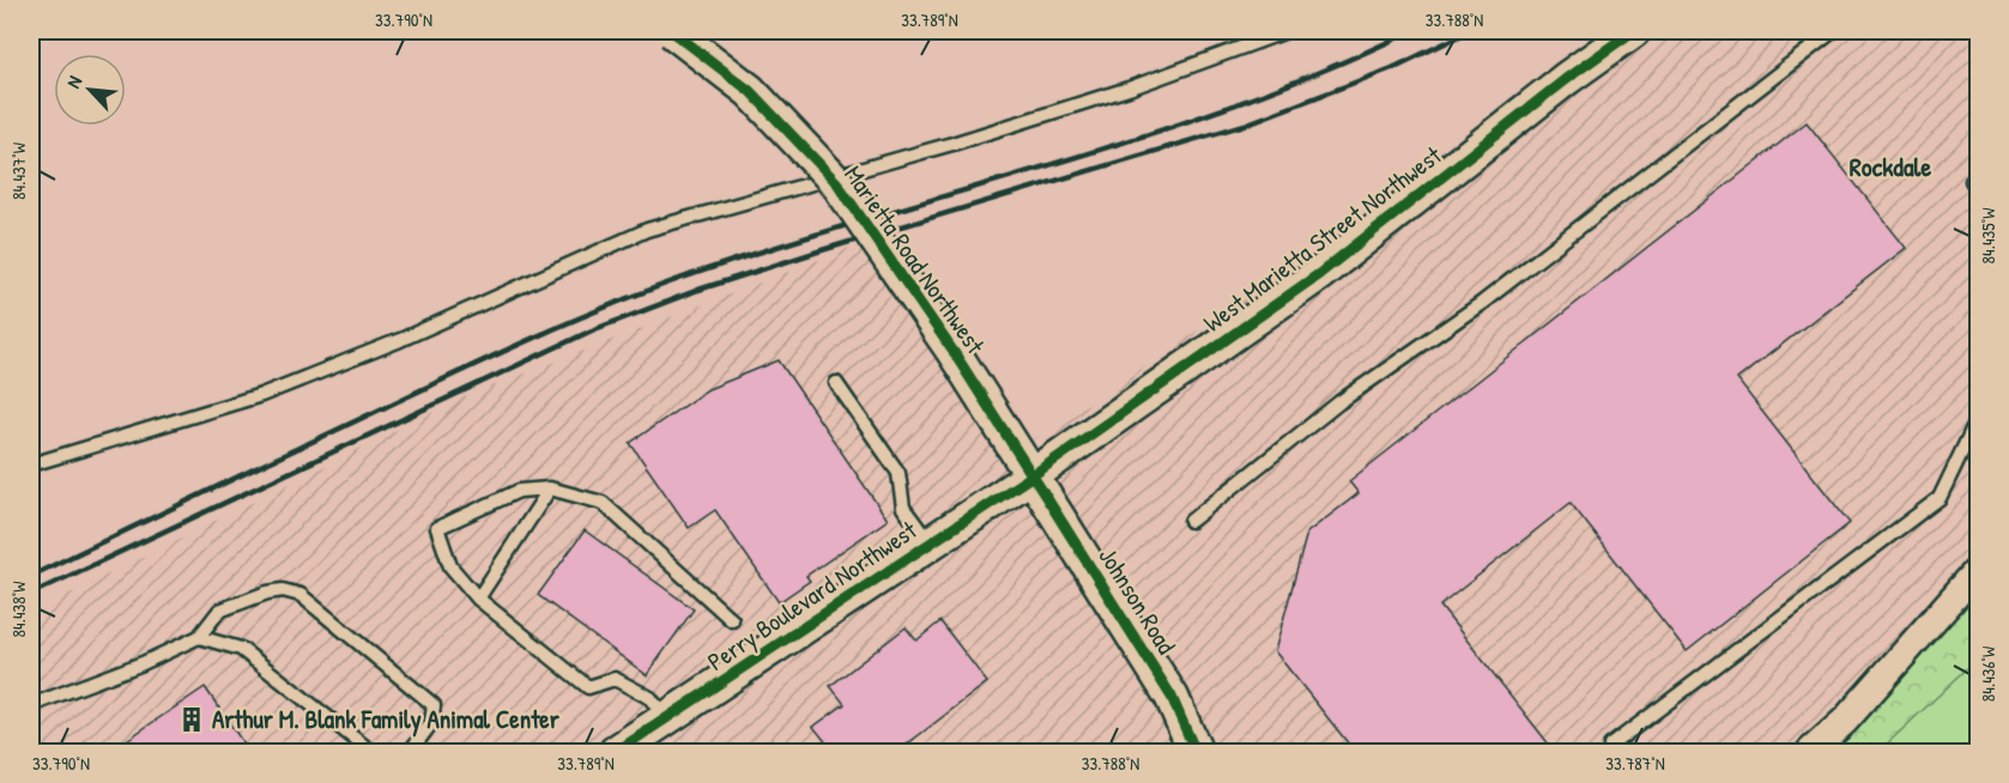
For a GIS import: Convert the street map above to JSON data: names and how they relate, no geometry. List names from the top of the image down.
{
  "streets": {
    "street": [
      "West Marietta Street Northwest",
      "Marietta Road Northwest",
      "Perry Boulevard Northwest",
      "Johnson Road"
    ]
  },
  "crossings": [
    ["West Marietta Street Northwest", "Marietta Road Northwest"],
    ["West Marietta Street Northwest", "Perry Boulevard Northwest"],
    ["West Marietta Street Northwest", "Johnson Road"],
    ["Marietta Road Northwest", "Perry Boulevard Northwest"],
    ["Marietta Road Northwest", "Johnson Road"],
    ["Perry Boulevard Northwest", "Johnson Road"]
  ],
  "districts": ["Rockdale"],
  "places": {
    "building": ["Arthur M. Blank Family Animal Center"]
  },
  "north": "top left",
  "coordinates": [
    "33.790°N",
    "33.789°N",
    "33.788°N",
    "84.437°W",
    "84.435°W",
    "84.438°W",
    "84.436°W",
    "33.787°N"
  ]
}
